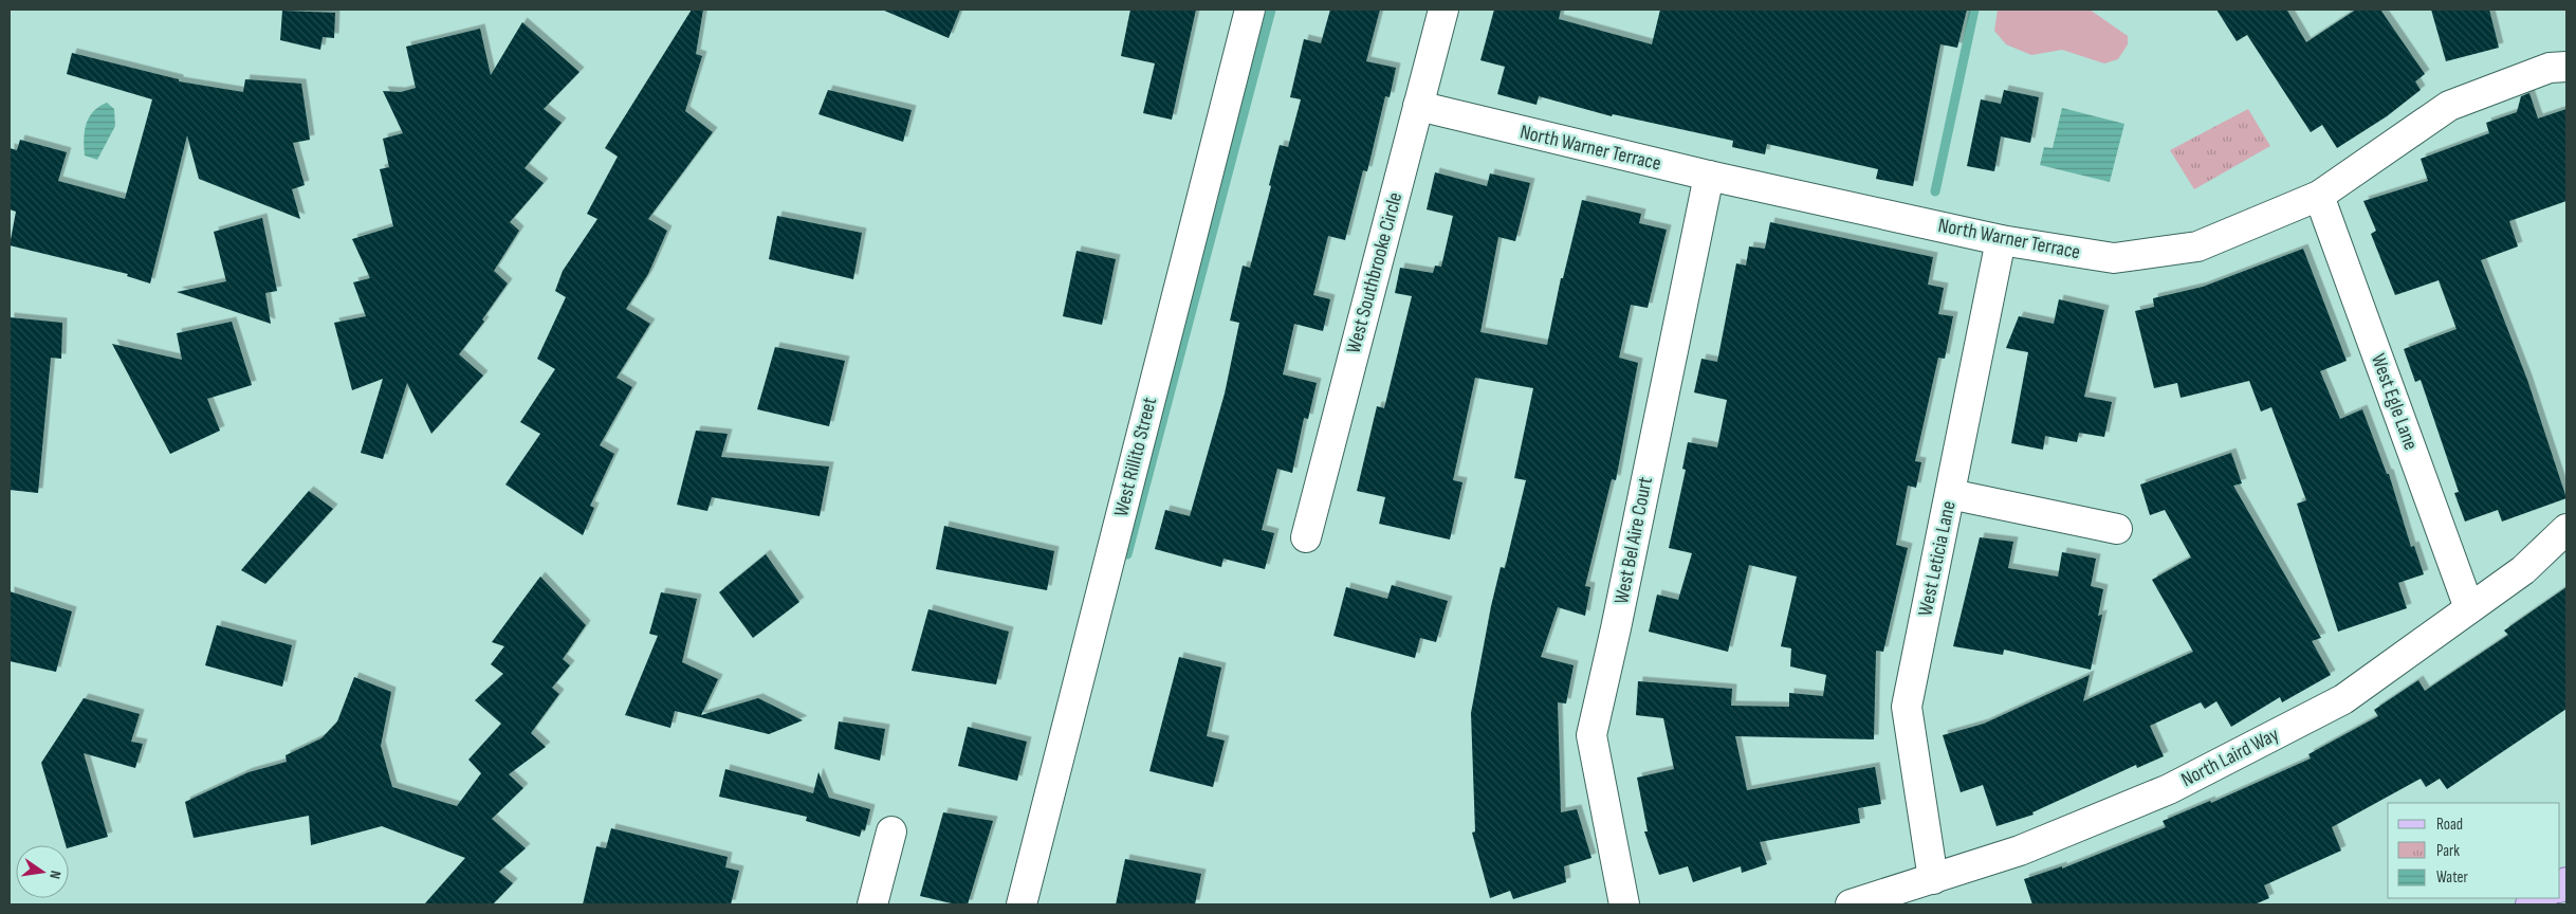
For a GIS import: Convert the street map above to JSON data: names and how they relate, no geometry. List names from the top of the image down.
{
  "streets": {
    "street": [
      "North Warner Terrace",
      "West Southbrooke Circle",
      "West Egle Lane",
      "West Rillito Street",
      "West Bel Aire Court",
      "West Leticia Lane",
      "North Laird Way"
    ]
  },
  "crossings": [
    ["North Warner Terrace", "West Southbrooke Circle"],
    ["North Warner Terrace", "West Egle Lane"],
    ["North Warner Terrace", "West Bel Aire Court"],
    ["North Warner Terrace", "West Leticia Lane"],
    ["West Egle Lane", "North Laird Way"],
    ["West Leticia Lane", "North Laird Way"]
  ],
  "legend": ["Road", "Park", "Water"],
  "north": "right"
}
